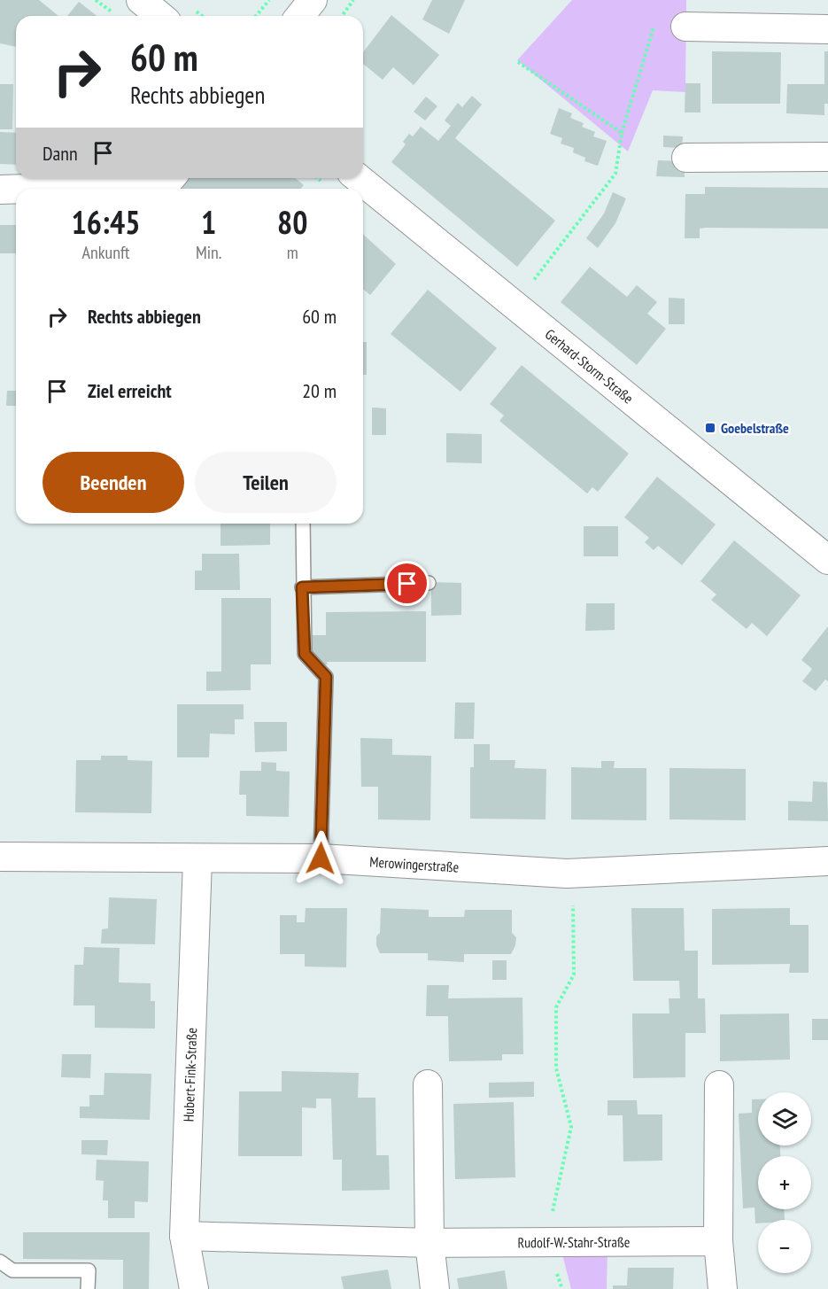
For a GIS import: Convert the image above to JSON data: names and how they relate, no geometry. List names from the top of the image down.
{
  "streets": {
    "street": [
      "Gerhard-Storm-Straße",
      "Merowingerstraße",
      "Hubert-Fink-Straße",
      "Rudolf-W.-Stahr-Straße"
    ]
  },
  "crossings": [
    ["Merowingerstraße", "Hubert-Fink-Straße"],
    ["Hubert-Fink-Straße", "Rudolf-W.-Stahr-Straße"]
  ],
  "places": {
    "transit": ["Goebelstraße"]
  },
  "page": {
    "turn": ["60 m", "Rechts abbiegen"],
    "then": "Dann",
    "eta": [
      "16:45",
      "Ankunft",
      "1",
      "Min.",
      "80",
      "m"
    ],
    "list": [
      {
        "name": "Rechts abbiegen",
        "value": "60 m"
      },
      {
        "name": "Ziel erreicht",
        "value": "20 m"
      }
    ],
    "buttons": ["Beenden", "Teilen"],
    "map_buttons": ["+", "−"]
  }
}
